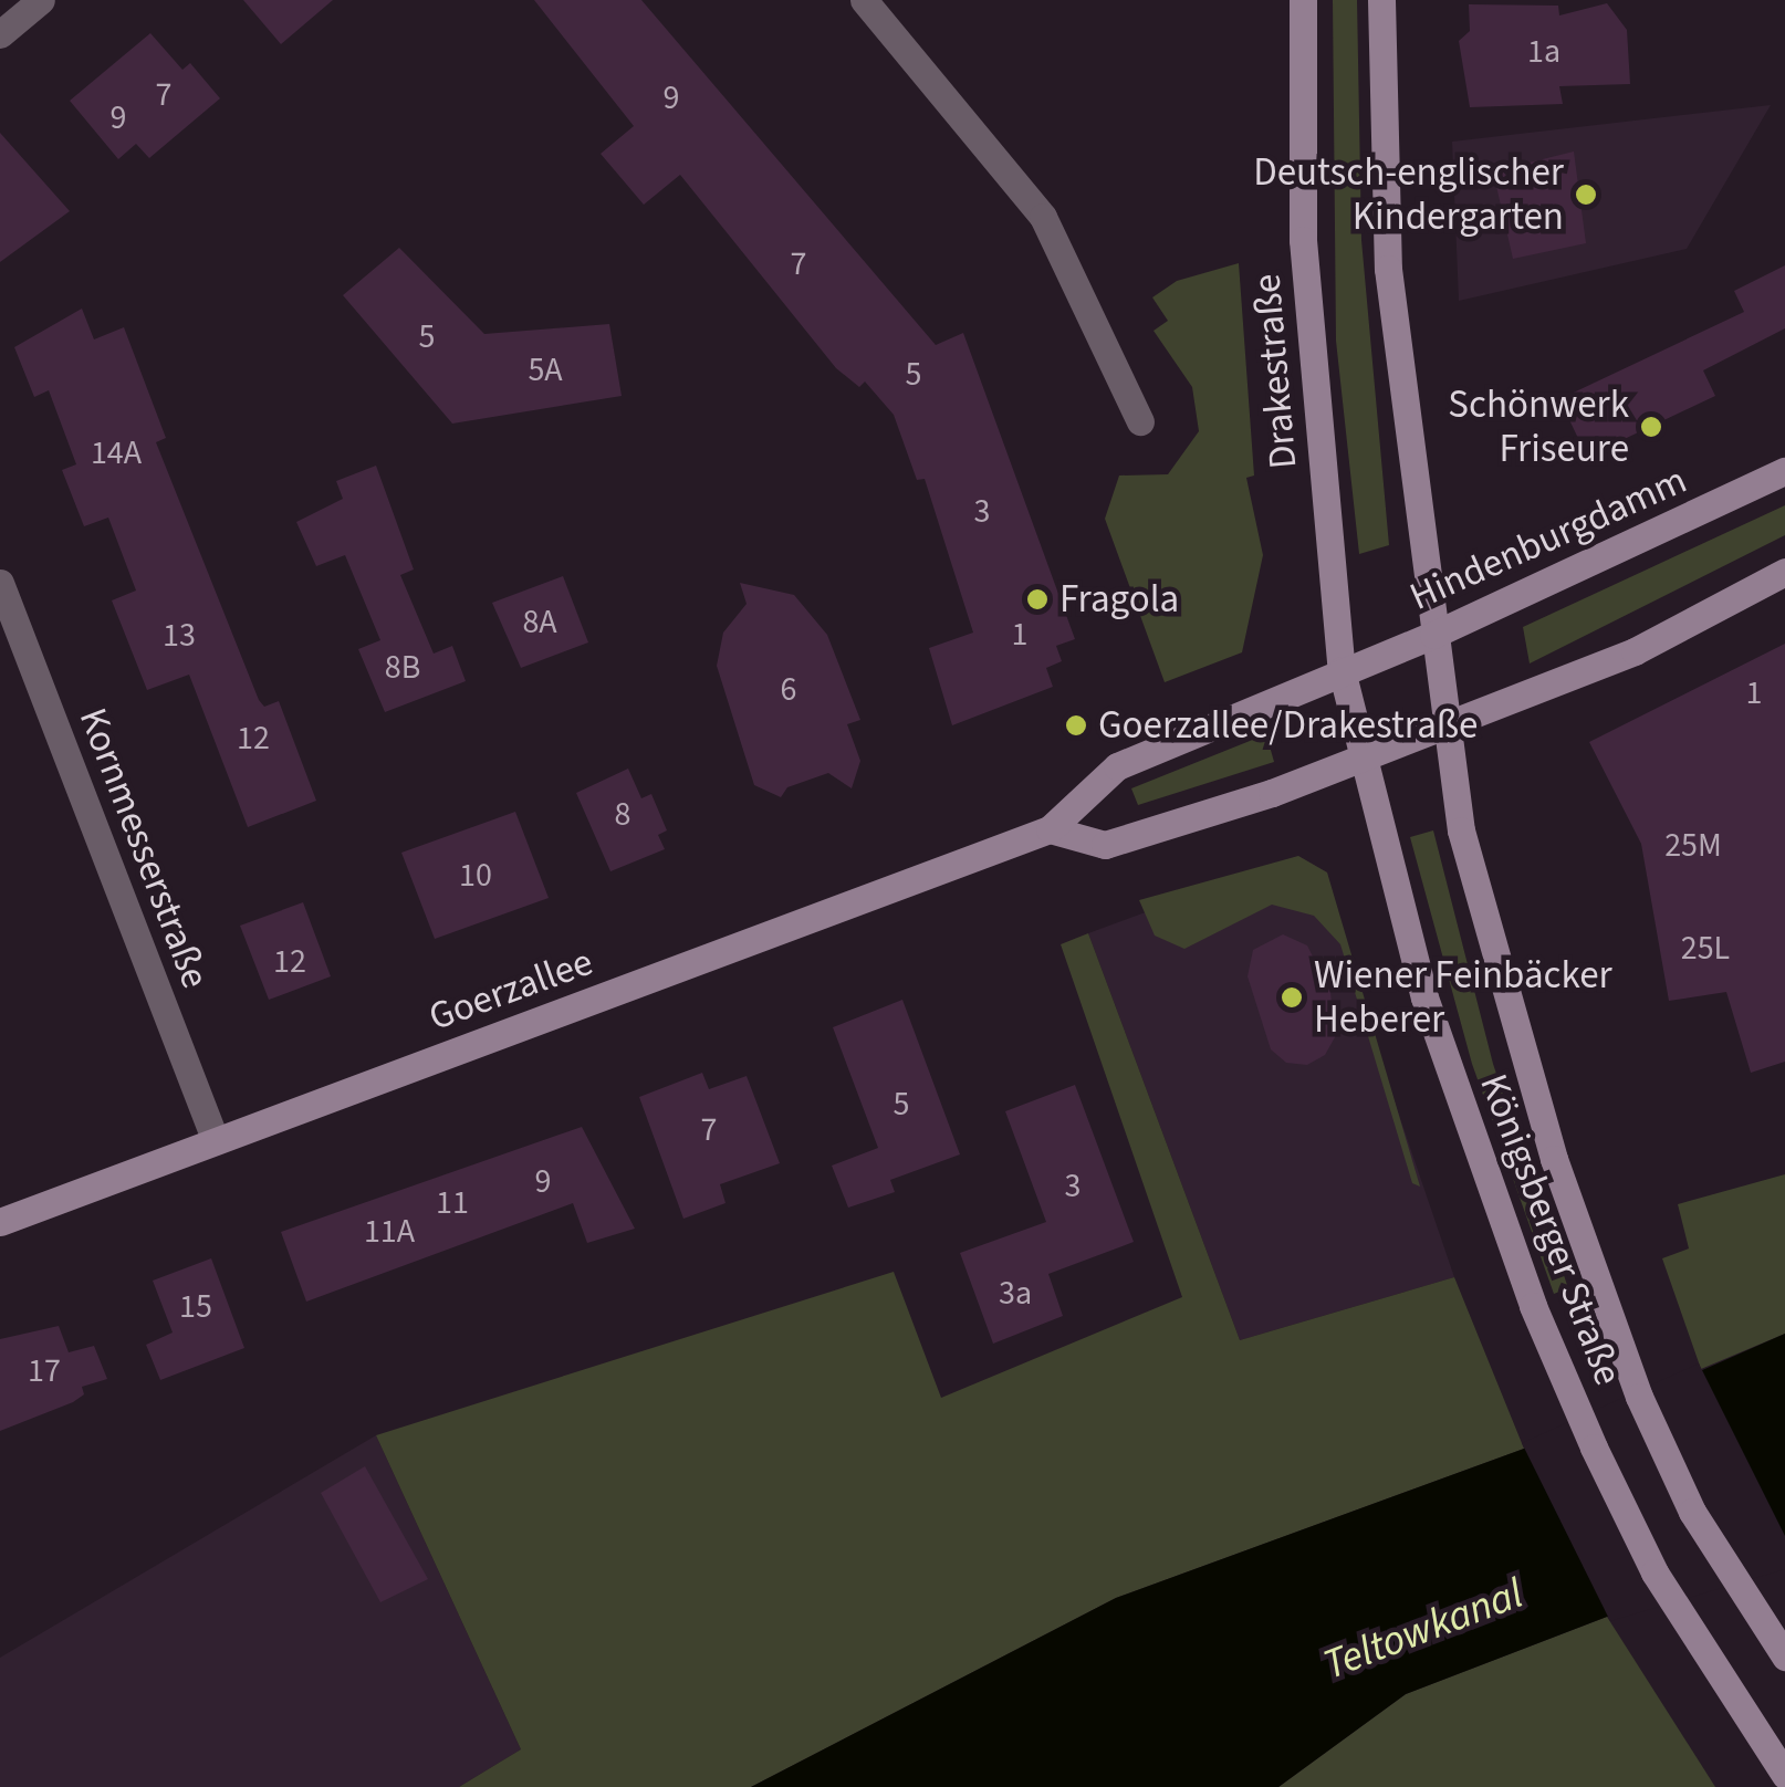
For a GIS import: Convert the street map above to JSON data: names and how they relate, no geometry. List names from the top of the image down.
{
  "streets": {
    "main road": [
      "Drakestraße",
      "Hindenburgdamm",
      "Goerzallee",
      "Königsberger Straße"
    ],
    "street": ["Kornmesserstraße"]
  },
  "crossings": [
    ["Drakestraße", "Hindenburgdamm"],
    ["Drakestraße", "Goerzallee"],
    ["Drakestraße", "Königsberger Straße"],
    ["Hindenburgdamm", "Goerzallee"],
    ["Hindenburgdamm", "Königsberger Straße"],
    ["Kornmesserstraße", "Goerzallee"],
    ["Goerzallee", "Königsberger Straße"]
  ],
  "water": ["Teltowkanal"],
  "places": [
    "Deutsch-englischer Kindergarten",
    "Schönwerk Friseure",
    "Fragola",
    "Goerzallee/Drakestraße",
    "Wiener Feinbäcker Heberer"
  ],
  "house_numbers": [
    "1a",
    "7",
    "9",
    "9",
    "7",
    "5",
    "5A",
    "5",
    "14A",
    "3",
    "8A",
    "1",
    "13",
    "8B",
    "6",
    "1",
    "12",
    "8",
    "25M",
    "10",
    "25L",
    "12",
    "5",
    "7",
    "9",
    "3",
    "11",
    "11A",
    "3a",
    "15",
    "17"
  ]
}
